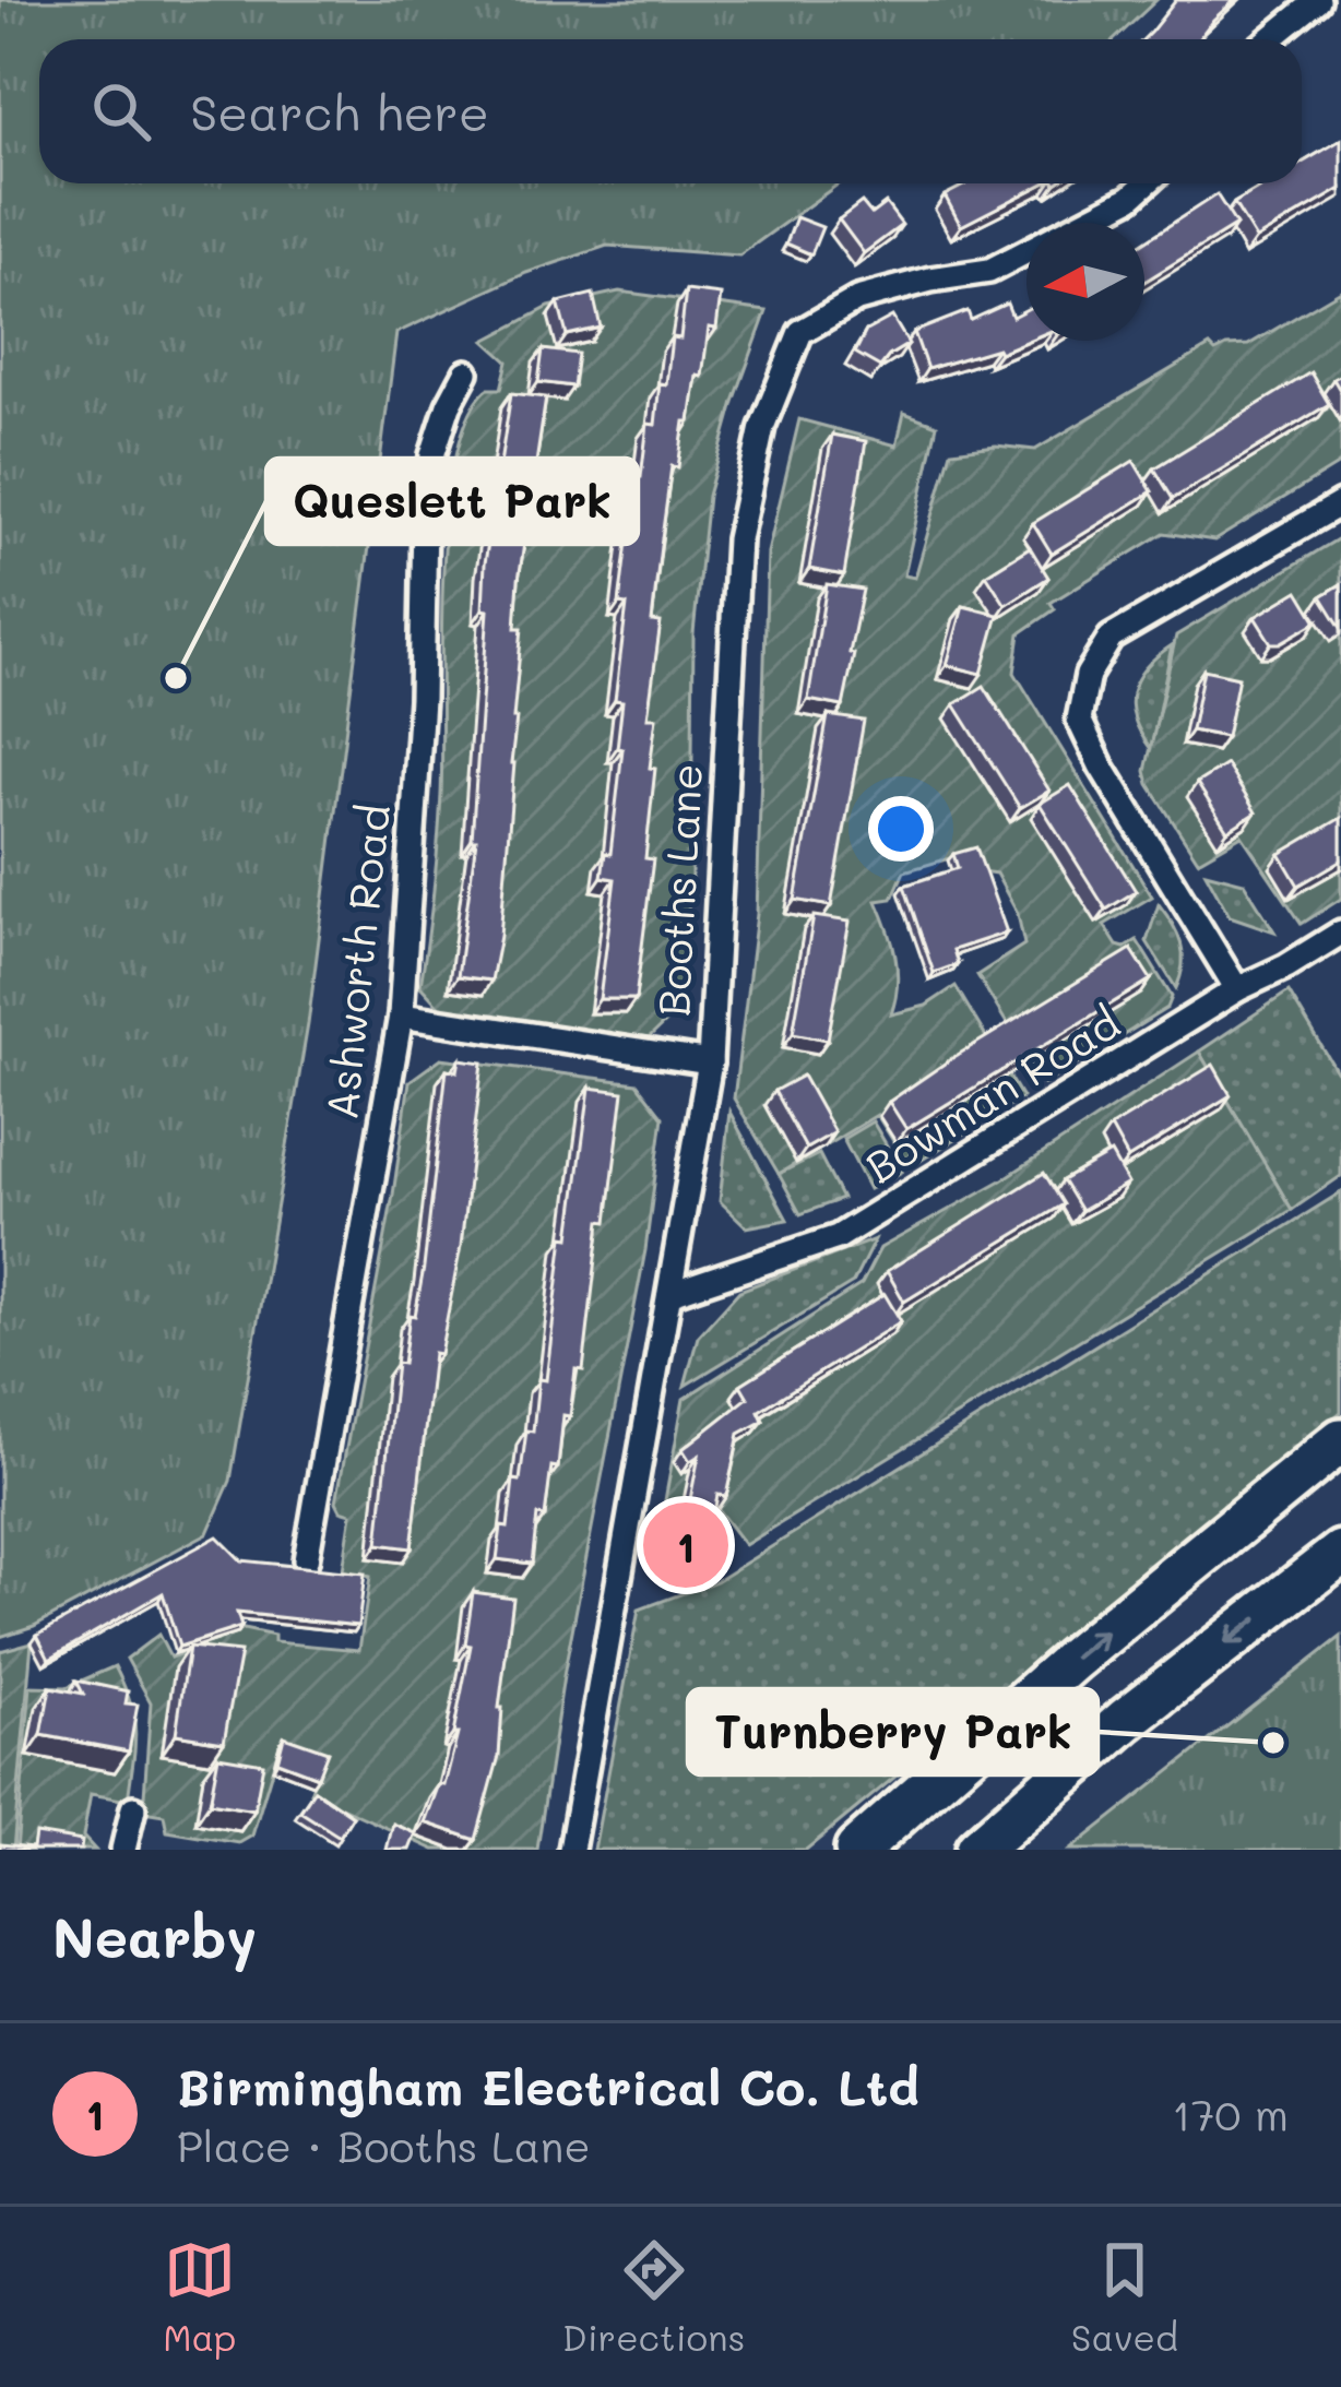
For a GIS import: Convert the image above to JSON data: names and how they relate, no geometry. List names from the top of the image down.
{
  "streets": {
    "street": ["Booths Lane", "Ashworth Road", "Bowman Road"]
  },
  "crossings": [
    ["Booths Lane", "Bowman Road"]
  ],
  "places": ["Queslett Park", "Turnberry Park"],
  "north": "left",
  "page": {
    "search": "Search here",
    "pins": "1",
    "heading": "Nearby",
    "list": [
      {
        "mark": "1",
        "name": "Birmingham Electrical Co. Ltd",
        "note": "Place · Booths Lane",
        "value": "170 m"
      }
    ],
    "nav": ["Map", "Directions", "Saved"]
  }
}
